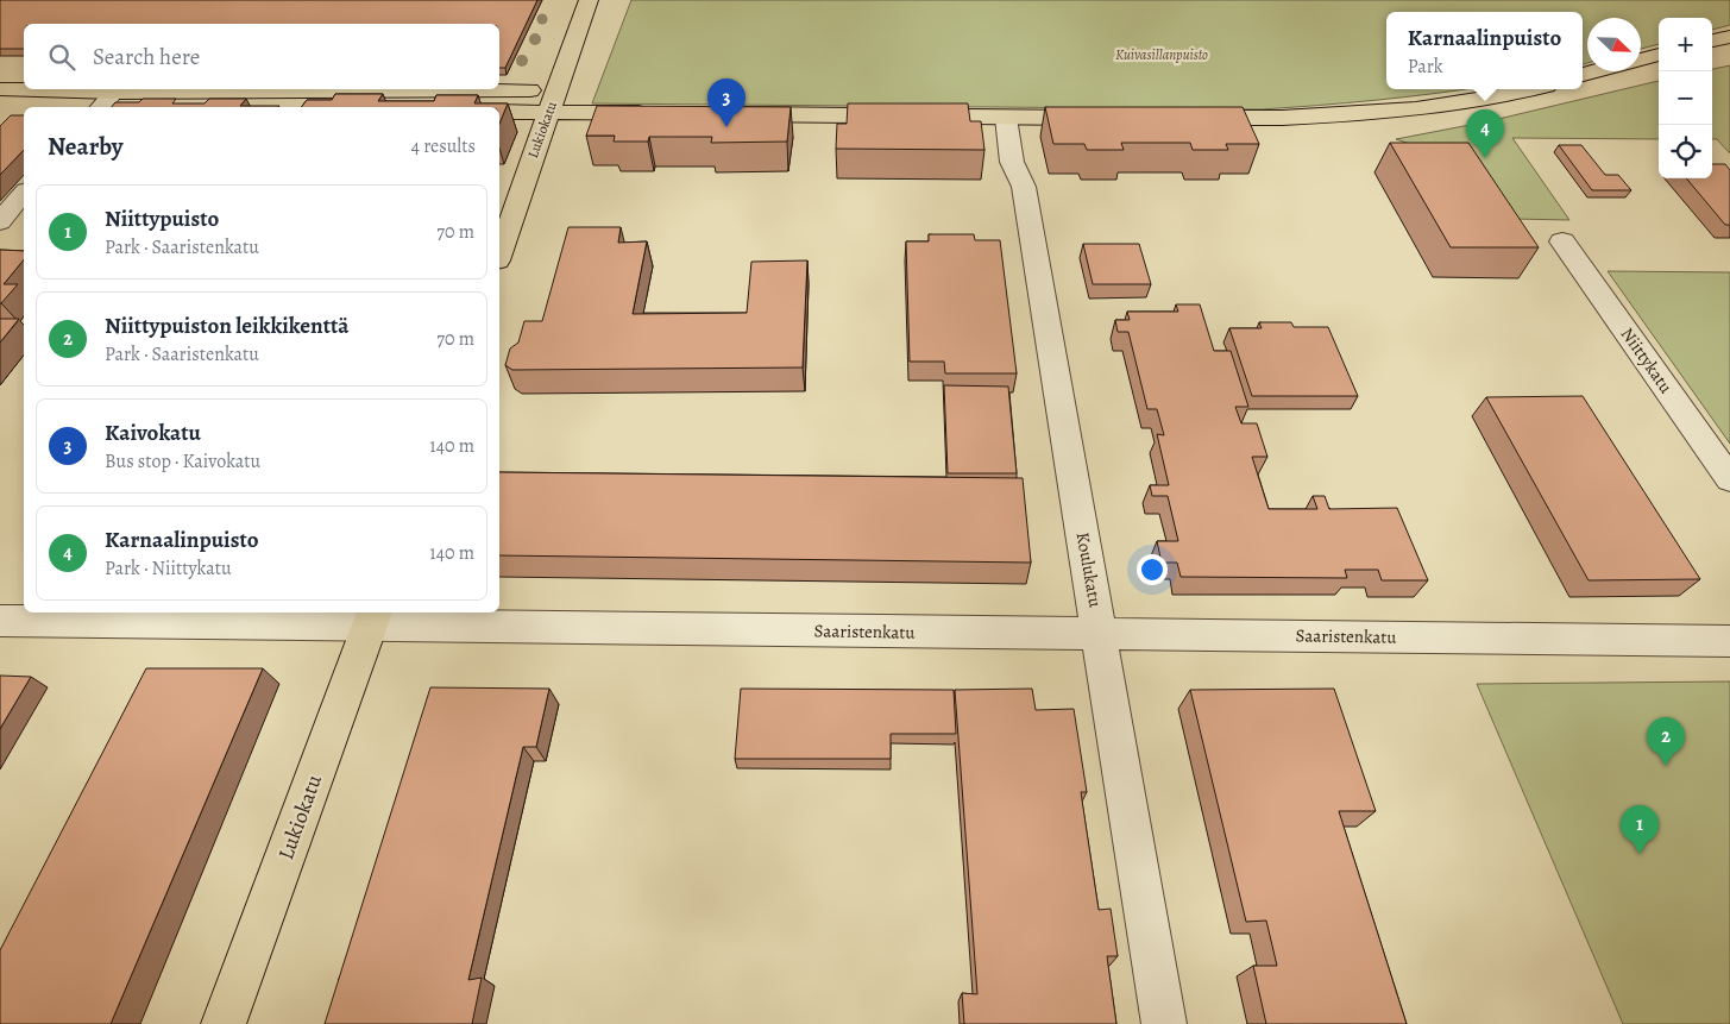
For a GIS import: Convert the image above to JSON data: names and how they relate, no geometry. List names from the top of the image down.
{
  "streets": {
    "main road": ["Lukiokatu"],
    "street": ["Niittykatu", "Koulukatu", "Saaristenkatu"]
  },
  "crossings": [
    ["Lukiokatu", "Saaristenkatu"],
    ["Koulukatu", "Saaristenkatu"]
  ],
  "parks": ["Kuivasillanpuisto"],
  "north": "bottom right",
  "page": {
    "popup": ["Karnaalinpuisto", "Park"],
    "map_buttons": ["+", "−"],
    "search": "Search here",
    "pins": [
      "3",
      "4",
      "2",
      "1"
    ],
    "heading": ["Nearby", "4 results"],
    "list": [
      {
        "mark": "1",
        "name": "Niittypuisto",
        "note": "Park · Saaristenkatu",
        "value": "70 m"
      },
      {
        "mark": "2",
        "name": "Niittypuiston leikkikenttä",
        "note": "Park · Saaristenkatu",
        "value": "70 m"
      },
      {
        "mark": "3",
        "name": "Kaivokatu",
        "note": "Bus stop · Kaivokatu",
        "value": "140 m"
      },
      {
        "mark": "4",
        "name": "Karnaalinpuisto",
        "note": "Park · Niittykatu",
        "value": "140 m"
      }
    ]
  }
}
